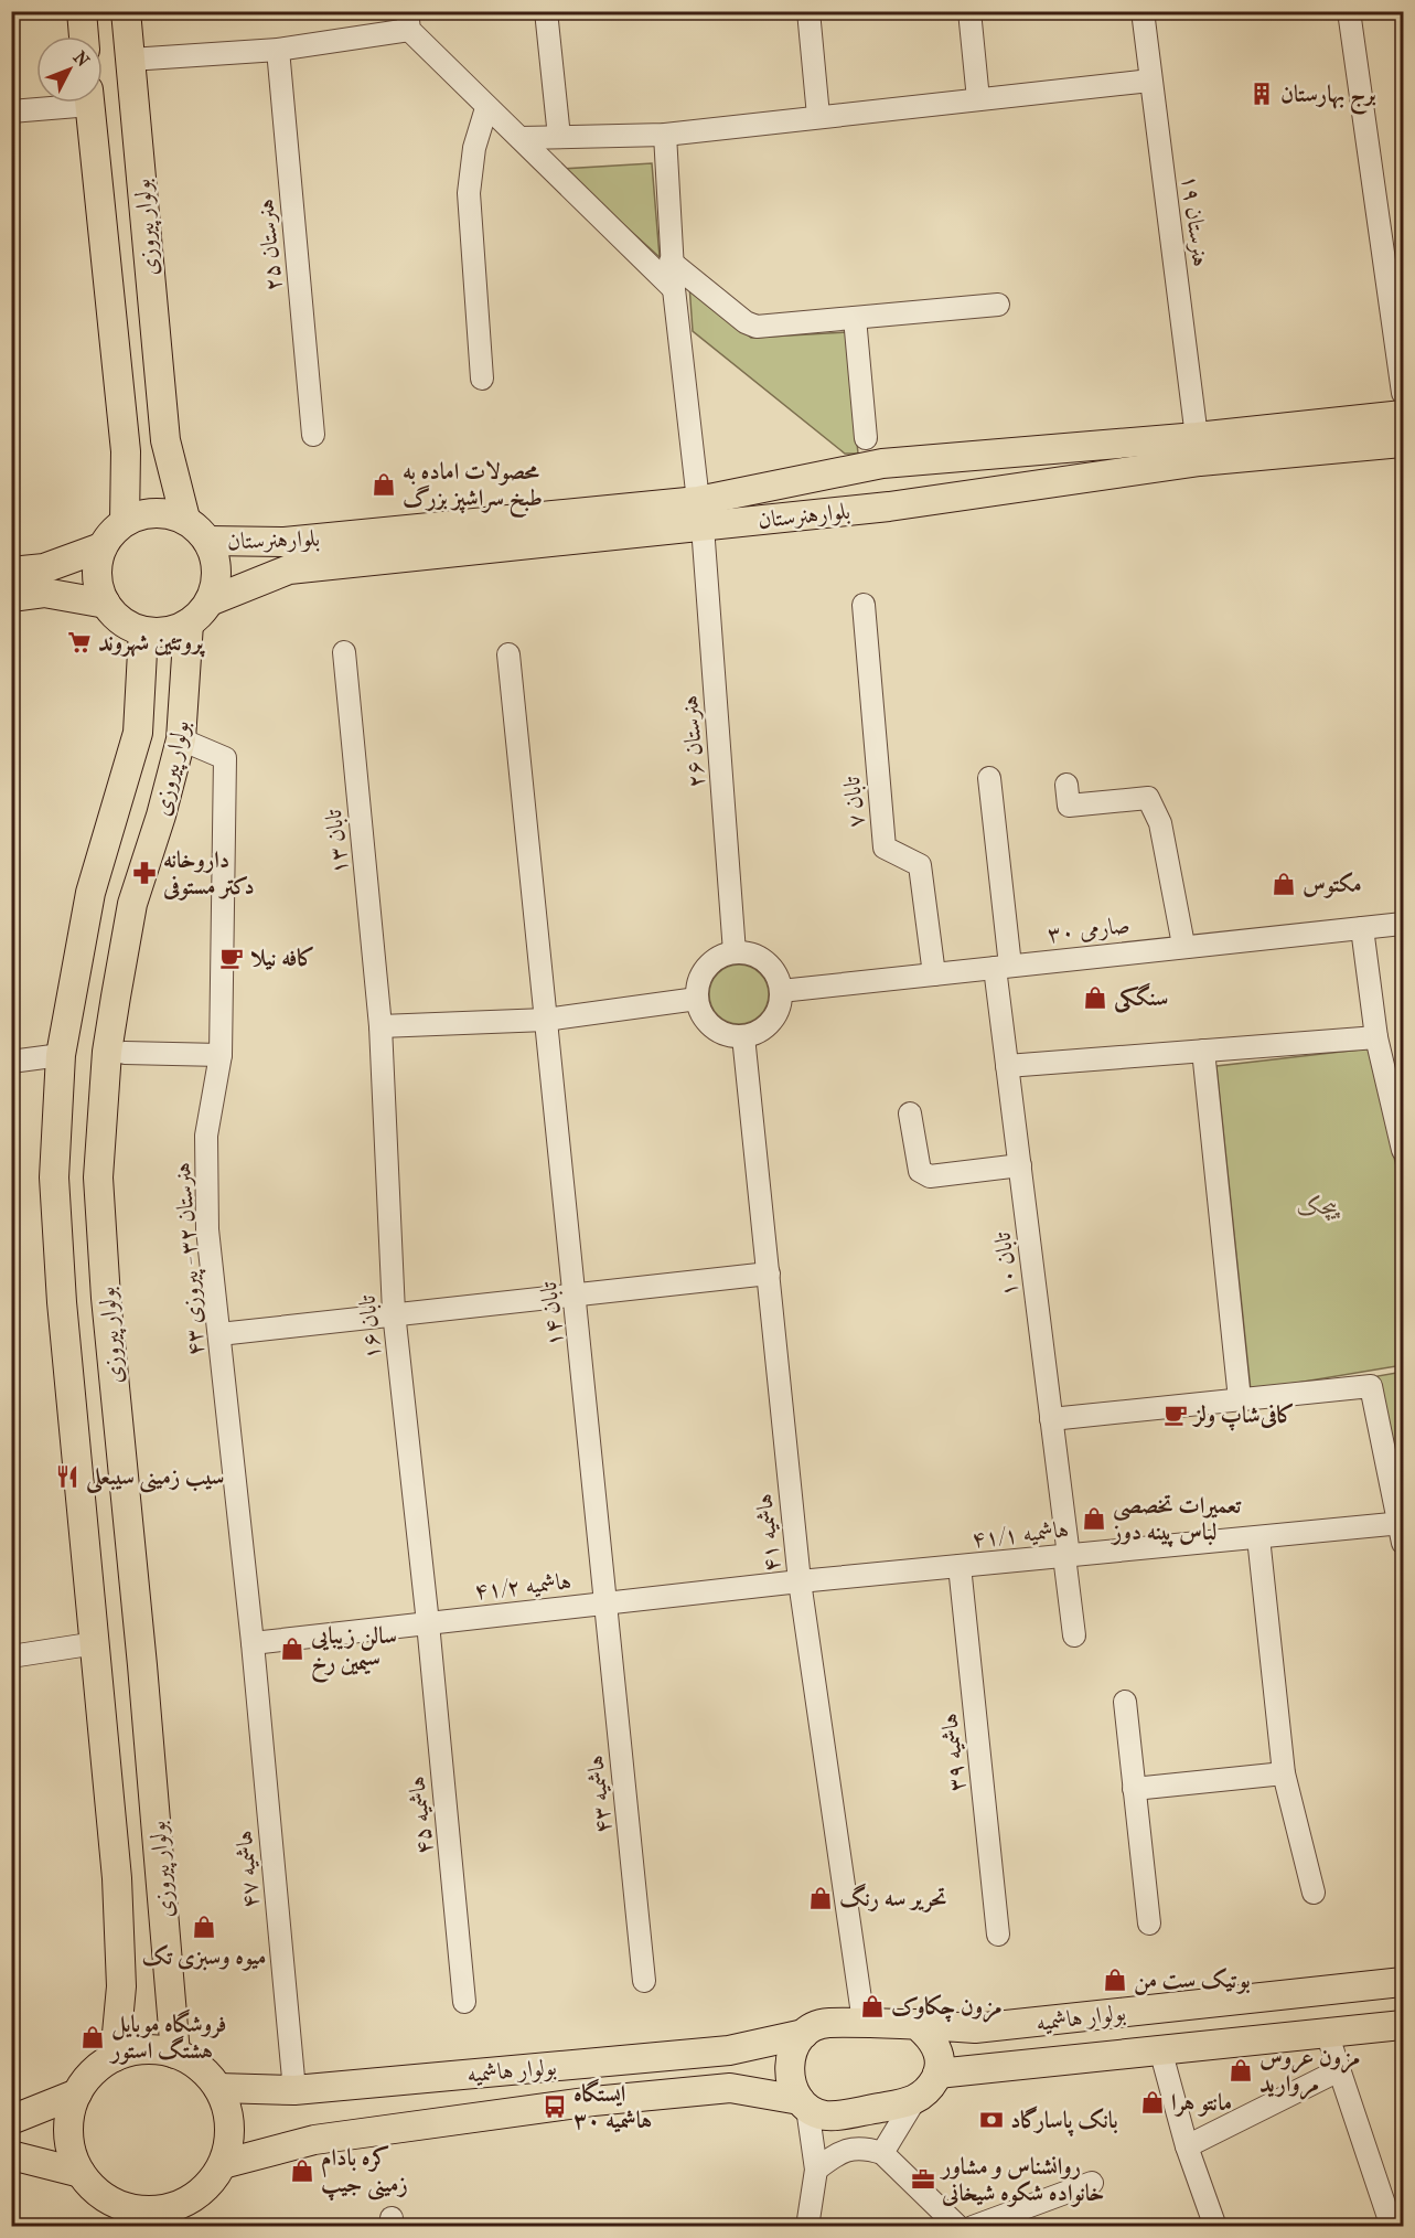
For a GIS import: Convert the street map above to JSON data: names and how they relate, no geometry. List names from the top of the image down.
{
  "streets": {
    "main road": ["بولوار پیروزی", "بلوارهنرستان", "بولوار هاشمیه"],
    "street": [
      "هنرستان ۱۹",
      "هنرستان ۲۵",
      "هنرستان ۲۶",
      "تابان ۷",
      "تابان ۱۳",
      "صارمی ۳۰",
      "هنرستان ۳۲ - پیروزی ۴۳",
      "تابان ۱۰",
      "تابان ۱۴",
      "تابان ۱۶",
      "هاشمیه ۴۱",
      "هاشمیه ۴۱/۱",
      "هاشمیه ۴۱/۲",
      "هاشمیه ۳۹",
      "هاشمیه ۴۳",
      "هاشمیه ۴۵",
      "هاشمیه ۴۷"
    ]
  },
  "crossings": [
    ["هنرستان ۱۹", "بلوارهنرستان"],
    ["بولوار پیروزی", "بلوارهنرستان"],
    ["بولوار پیروزی", "هنرستان ۳۲ - پیروزی ۴۳"],
    ["بولوار پیروزی", "بولوار هاشمیه"],
    ["بلوارهنرستان", "هنرستان ۲۶"],
    ["هنرستان ۲۶", "صارمی ۳۰"],
    ["هنرستان ۲۶", "هاشمیه ۴۱"],
    ["تابان ۷", "صارمی ۳۰"],
    ["تابان ۱۳", "تابان ۱۶"],
    ["صارمی ۳۰", "تابان ۱۰"],
    ["صارمی ۳۰", "هاشمیه ۴۱"],
    ["هنرستان ۳۲ - پیروزی ۴۳", "هاشمیه ۴۱/۲"],
    ["هنرستان ۳۲ - پیروزی ۴۳", "هاشمیه ۴۷"],
    ["تابان ۱۰", "هاشمیه ۴۱/۱"],
    ["تابان ۱۴", "هاشمیه ۴۱/۲"],
    ["تابان ۱۴", "هاشمیه ۴۳"],
    ["تابان ۱۶", "هاشمیه ۴۱/۲"],
    ["تابان ۱۶", "هاشمیه ۴۵"],
    ["هاشمیه ۴۱", "هاشمیه ۴۱/۱"],
    ["هاشمیه ۴۱", "هاشمیه ۴۱/۲"],
    ["هاشمیه ۴۱", "بولوار هاشمیه"],
    ["هاشمیه ۴۱/۱", "هاشمیه ۴۱/۲"],
    ["هاشمیه ۴۱/۱", "هاشمیه ۳۹"],
    ["هاشمیه ۴۱/۲", "هاشمیه ۴۳"],
    ["هاشمیه ۴۱/۲", "هاشمیه ۴۵"],
    ["هاشمیه ۴۱/۲", "هاشمیه ۴۷"],
    ["هاشمیه ۴۷", "بولوار هاشمیه"]
  ],
  "parks": ["پیچک"],
  "places": {
    "building": ["برج بهارستان"],
    "shop": [
      "محصولات اماده به طبخ سراشپز بزرگ",
      "مکتوس",
      "سنگکی",
      "تعمیرات تخصصی لباس پینه دوز",
      "سالن زیبایی سیمین رخ",
      "تحریر سه رنگ",
      "میوه وسبزی تک",
      "بوتیک ست من",
      "مزون چکاوک",
      "فروشگاه موبایل هشتگ استور",
      "مزون عروس مروارید",
      "مانتو هرا",
      "کره بادام زمینی جیپ"
    ],
    "supermarket": ["پروتئین شهروند"],
    "pharmacy": ["داروخانه دکتر مستوفی"],
    "cafe": ["کافه نیلا", "کافی‌شاپ ولز"],
    "restaurant": ["سیب زمینی سیبعلی"],
    "bus stop": ["ایستگاه هاشمیه ۳۰"],
    "bank": ["بانک پاسارگاد"],
    "office": ["روانشناس و مشاور خانواده شکوه شیخانی"]
  },
  "north": "top right"
}
